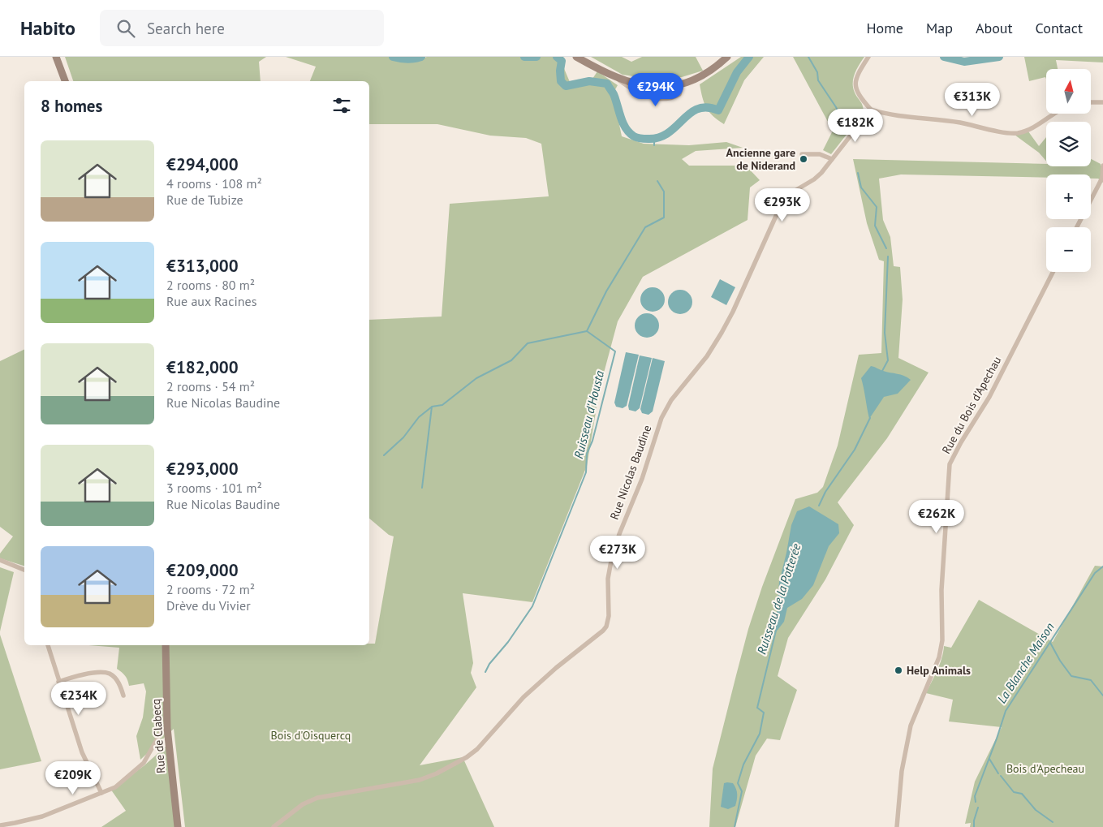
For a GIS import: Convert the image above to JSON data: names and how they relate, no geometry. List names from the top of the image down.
{
  "streets": {
    "street": ["Rue du Bois d'Apechau", "Rue Nicolas Baudine", "Rue de Clabecq"]
  },
  "water": ["Ruisseau d'Housta", "Ruisseau de la Potterée", "La Blanche Maison"],
  "parks": ["Bois d'Oisquercq", "Bois d'Apecheau"],
  "places": ["Ancienne gare de Niderand", "Help Animals"],
  "north": "top",
  "page": {
    "header": "Habito",
    "search": "Search here",
    "nav": [
      "Home",
      "Map",
      "About",
      "Contact"
    ],
    "map_buttons": ["+", "−"],
    "price": [
      "€294K",
      "€313K",
      "€182K",
      "€293K",
      "€262K",
      "€273K",
      "€234K",
      "€209K"
    ],
    "heading": "8 homes",
    "list": [
      {
        "name": "€294,000",
        "note": "4 rooms · 108 m² · Rue de Tubize"
      },
      {
        "name": "€313,000",
        "note": "2 rooms · 80 m² · Rue aux Racines"
      },
      {
        "name": "€182,000",
        "note": "2 rooms · 54 m² · Rue Nicolas Baudine"
      },
      {
        "name": "€293,000",
        "note": "3 rooms · 101 m² · Rue Nicolas Baudine"
      },
      {
        "name": "€209,000",
        "note": "2 rooms · 72 m² · Drève du Vivier"
      }
    ]
  }
}
